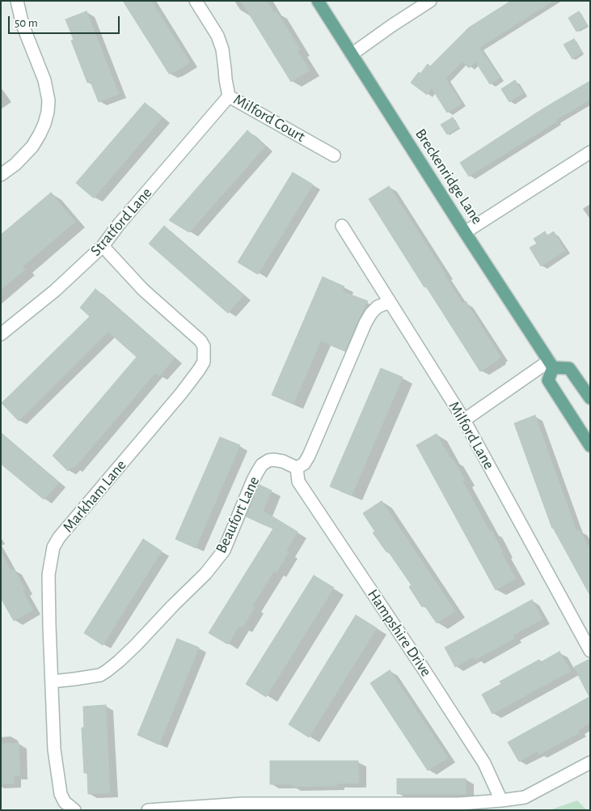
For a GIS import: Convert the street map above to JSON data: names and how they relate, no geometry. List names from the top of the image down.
{
  "streets": {
    "main road": ["Breckenridge Lane"],
    "street": [
      "Milford Court",
      "Stratford Lane",
      "Milford Lane",
      "Markham Lane",
      "Beaufort Lane",
      "Hampshire Drive"
    ]
  },
  "crossings": [
    ["Milford Court", "Stratford Lane"],
    ["Stratford Lane", "Markham Lane"],
    ["Markham Lane", "Beaufort Lane"],
    ["Beaufort Lane", "Hampshire Drive"]
  ],
  "scale_bar": "50 m"
}
